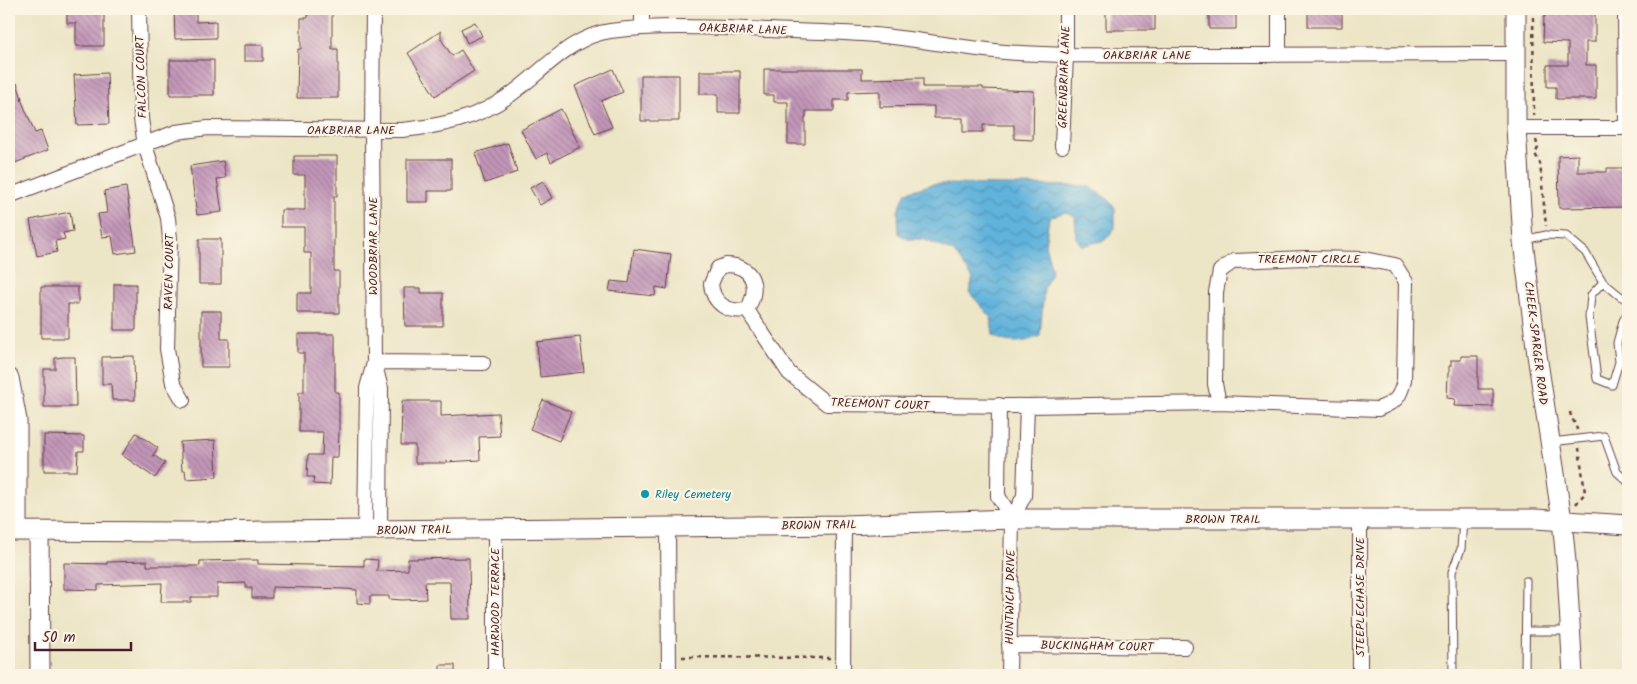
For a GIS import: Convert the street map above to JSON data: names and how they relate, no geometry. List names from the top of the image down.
{
  "streets": {
    "street": [
      "OAKBRIAR LANE",
      "FALCON COURT",
      "GREENBRIAR LANE",
      "WOODBRIAR LANE",
      "TREEMONT CIRCLE",
      "RAVEN COURT",
      "CHEEK-SPARGER ROAD",
      "TREEMONT COURT",
      "BROWN TRAIL",
      "HUNTWICH DRIVE",
      "STEEPLECHASE DRIVE",
      "HARWOOD TERRACE",
      "BUCKINGHAM COURT"
    ]
  },
  "crossings": [
    ["OAKBRIAR LANE", "FALCON COURT"],
    ["OAKBRIAR LANE", "GREENBRIAR LANE"],
    ["OAKBRIAR LANE", "WOODBRIAR LANE"],
    ["OAKBRIAR LANE", "RAVEN COURT"],
    ["OAKBRIAR LANE", "CHEEK-SPARGER ROAD"],
    ["FALCON COURT", "RAVEN COURT"],
    ["WOODBRIAR LANE", "BROWN TRAIL"],
    ["TREEMONT CIRCLE", "TREEMONT COURT"],
    ["CHEEK-SPARGER ROAD", "BROWN TRAIL"],
    ["BROWN TRAIL", "HUNTWICH DRIVE"],
    ["BROWN TRAIL", "STEEPLECHASE DRIVE"],
    ["BROWN TRAIL", "HARWOOD TERRACE"],
    ["HUNTWICH DRIVE", "BUCKINGHAM COURT"]
  ],
  "places": ["Riley Cemetery"],
  "scale_bar": "50 m"
}
